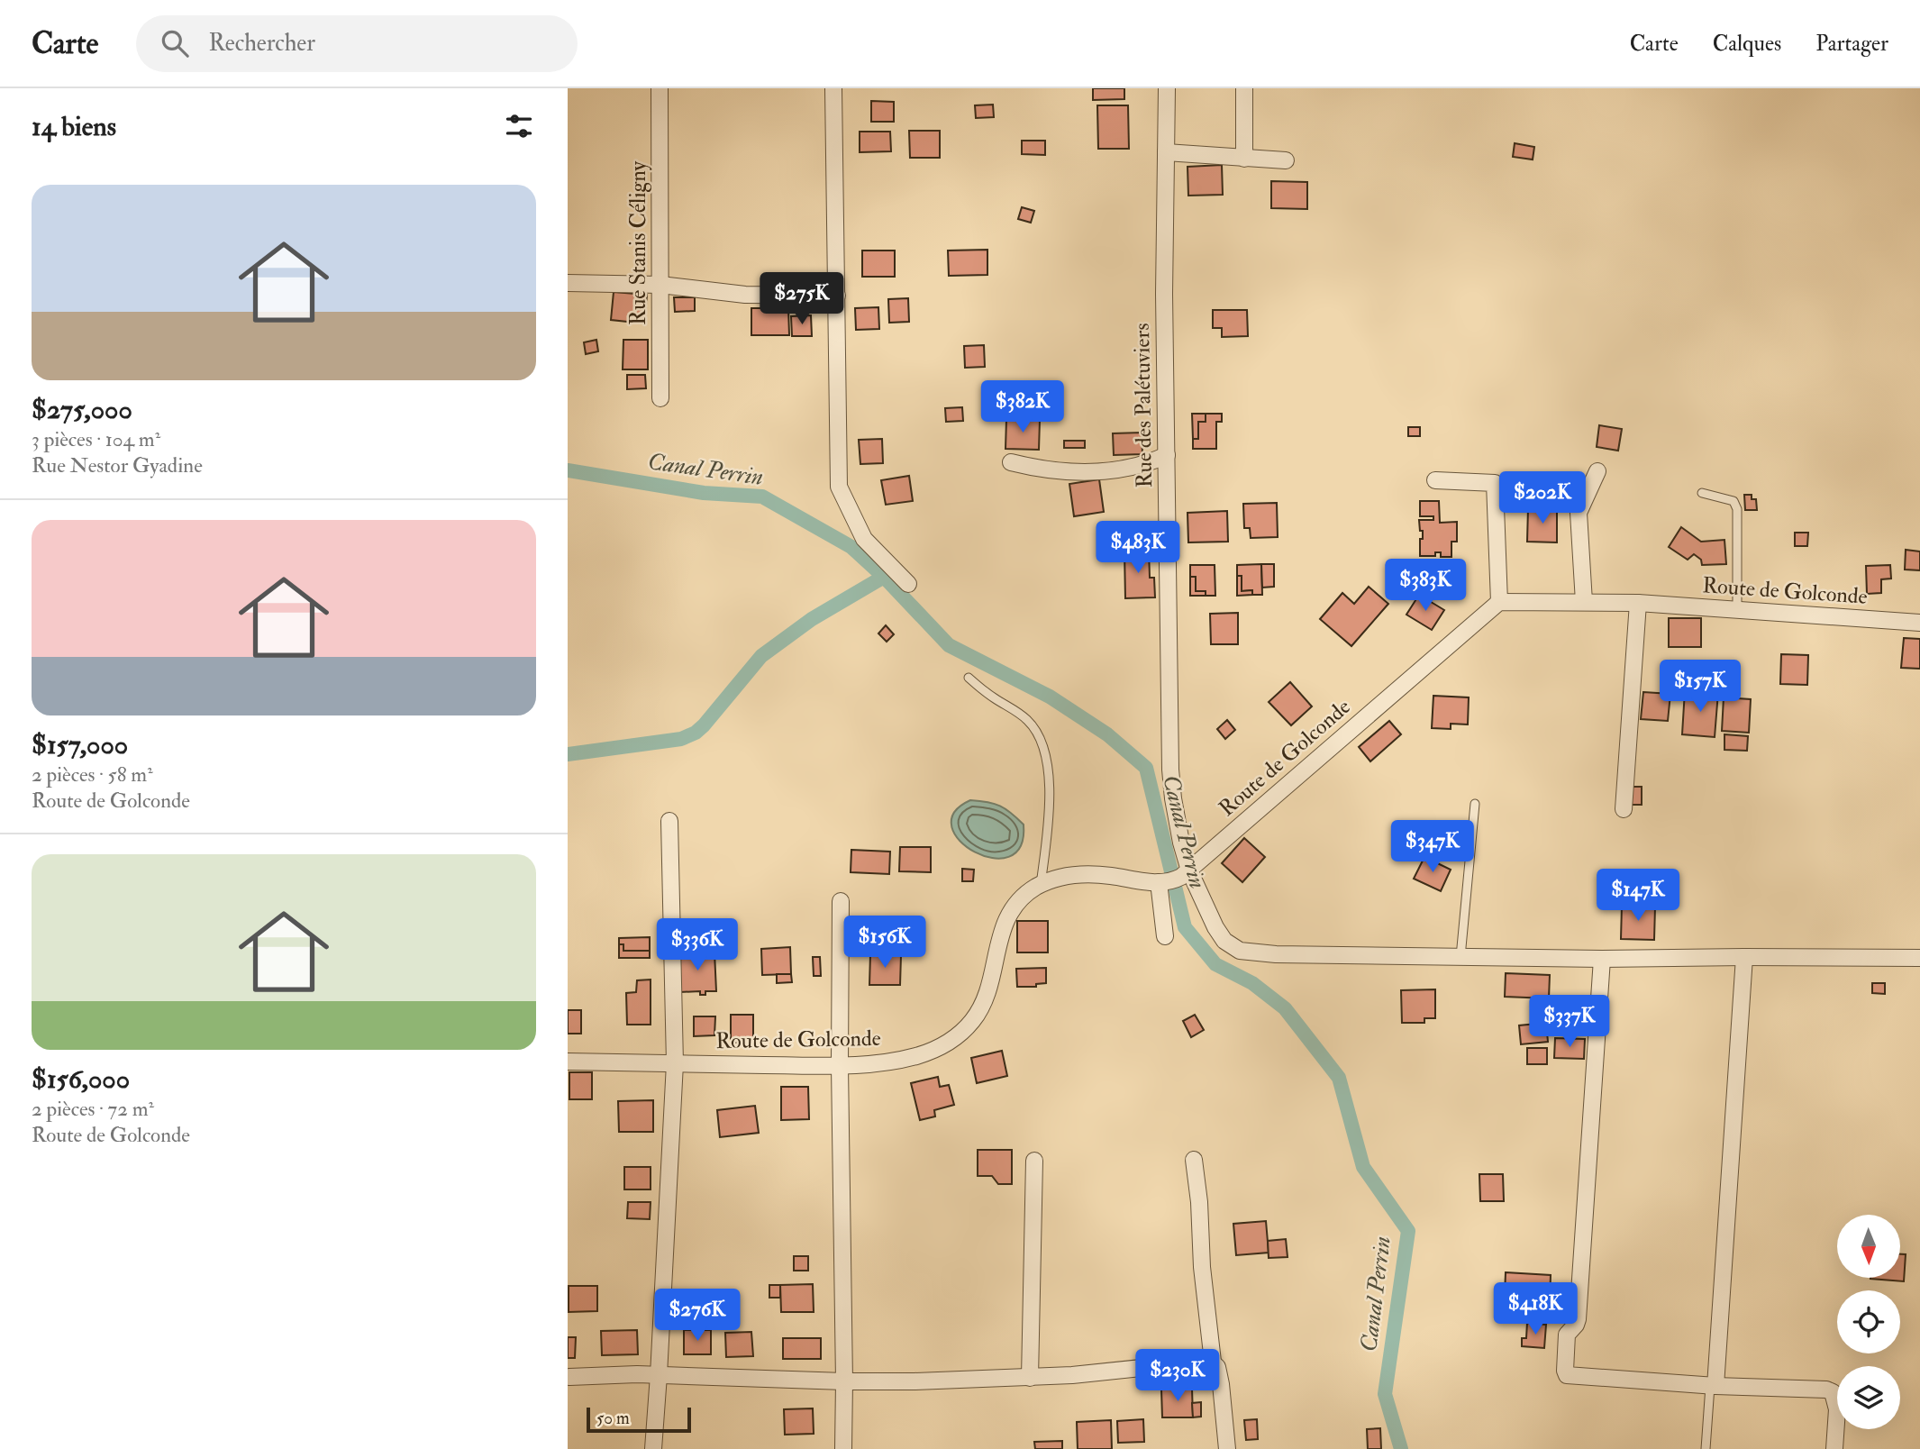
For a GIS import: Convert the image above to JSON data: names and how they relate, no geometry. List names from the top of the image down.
{
  "streets": {
    "street": ["Rue Stanis Céligny", "Rue des Palétuviers", "Route de Golconde"]
  },
  "crossings": [
    ["Rue des Palétuviers", "Route de Golconde"]
  ],
  "water": ["Canal Perrin"],
  "scale_bar": "50 m",
  "north": "bottom",
  "page": {
    "header": "Carte",
    "search": "Rechercher",
    "nav": ["Carte", "Calques", "Partager"],
    "heading": "14 biens",
    "list": [
      {
        "name": "$275,000",
        "note": "3 pièces · 104 m² · Rue Nestor Gyadine"
      },
      {
        "name": "$157,000",
        "note": "2 pièces · 58 m² · Route de Golconde"
      },
      {
        "name": "$156,000",
        "note": "2 pièces · 72 m² · Route de Golconde"
      }
    ],
    "price": [
      "$275K",
      "$382K",
      "$202K",
      "$483K",
      "$383K",
      "$157K",
      "$347K",
      "$147K",
      "$156K",
      "$336K",
      "$337K",
      "$418K",
      "$276K",
      "$230K"
    ],
    "scale": "50 m"
  }
}
